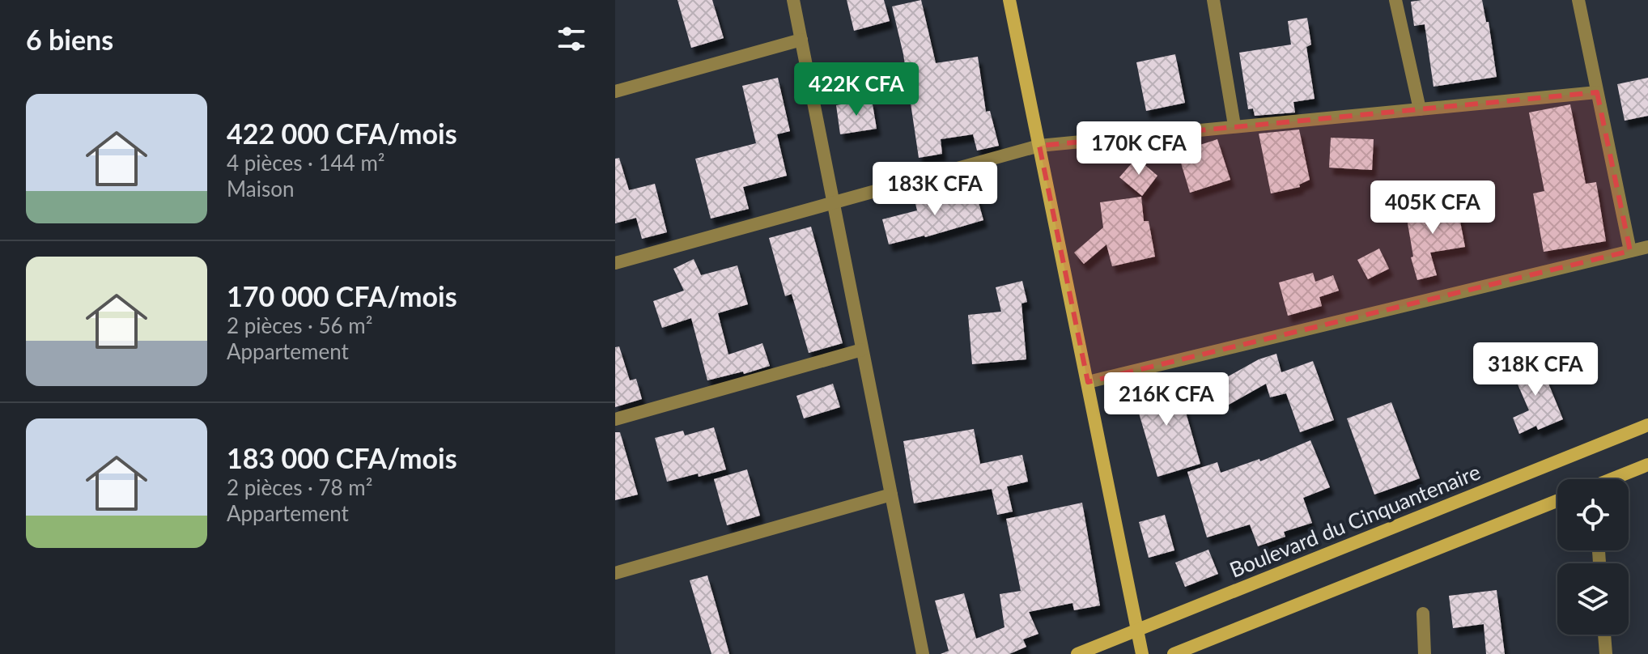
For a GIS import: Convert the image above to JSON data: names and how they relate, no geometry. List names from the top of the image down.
{
  "streets": {
    "main road": ["Boulevard du Cinquantenaire"]
  },
  "page": {
    "heading": "6 biens",
    "price": [
      "422K CFA",
      "170K CFA",
      "183K CFA",
      "405K CFA",
      "318K CFA",
      "216K CFA"
    ],
    "list": [
      {
        "name": "422 000 CFA/mois",
        "note": "4 pièces · 144 m² · Maison"
      },
      {
        "name": "170 000 CFA/mois",
        "note": "2 pièces · 56 m² · Appartement"
      },
      {
        "name": "183 000 CFA/mois",
        "note": "2 pièces · 78 m² · Appartement"
      }
    ]
  }
}
